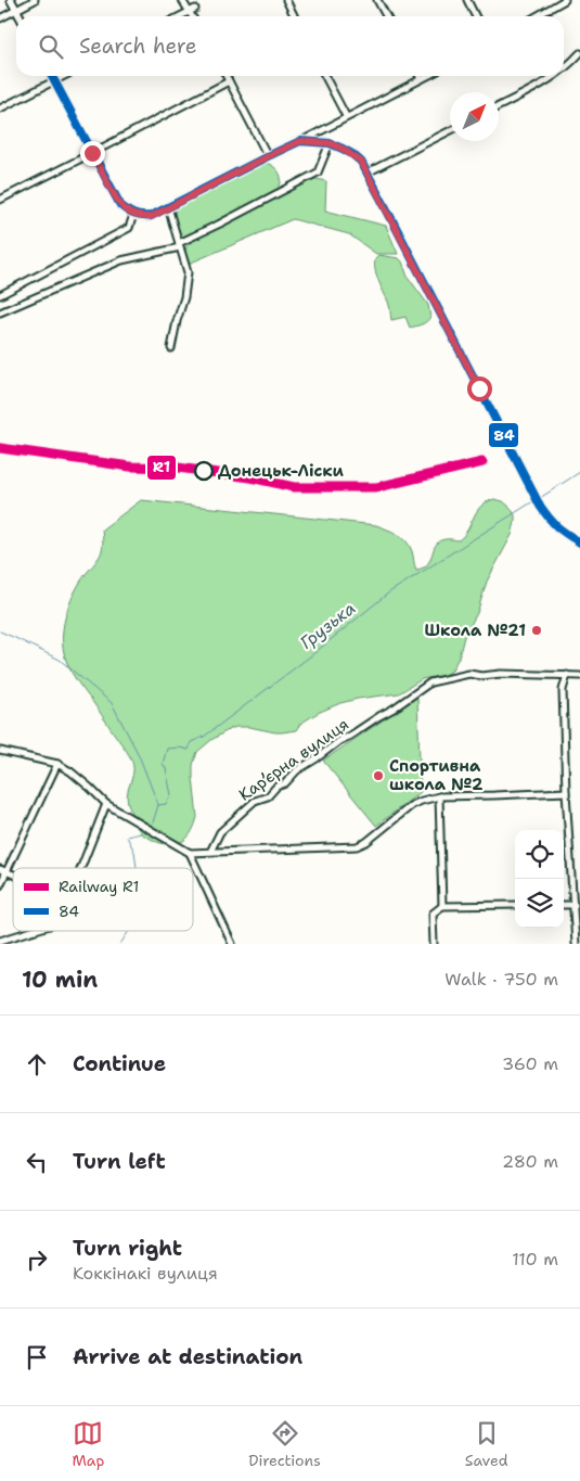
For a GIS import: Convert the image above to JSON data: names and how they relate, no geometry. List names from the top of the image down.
{
  "streets": {
    "street": ["Кар’єрна вулиця"]
  },
  "water": ["Грузька"],
  "places": ["Донецьк-Ліски", "Школа №21", "Спортивна школа №2"],
  "lines": ["transit line 84", "rail line R1"],
  "legend": ["Railway R1", "84"],
  "north": "top right",
  "page": {
    "search": "Search here",
    "heading": ["10 min", "Walk · 750 m"],
    "list": [
      ["Continue", "360 m"],
      ["Turn left", "280 m"],
      ["Turn right", "Коккінакі вулиця", "110 m"],
      "Arrive at destination"
    ],
    "nav": ["Map", "Directions", "Saved"]
  }
}
